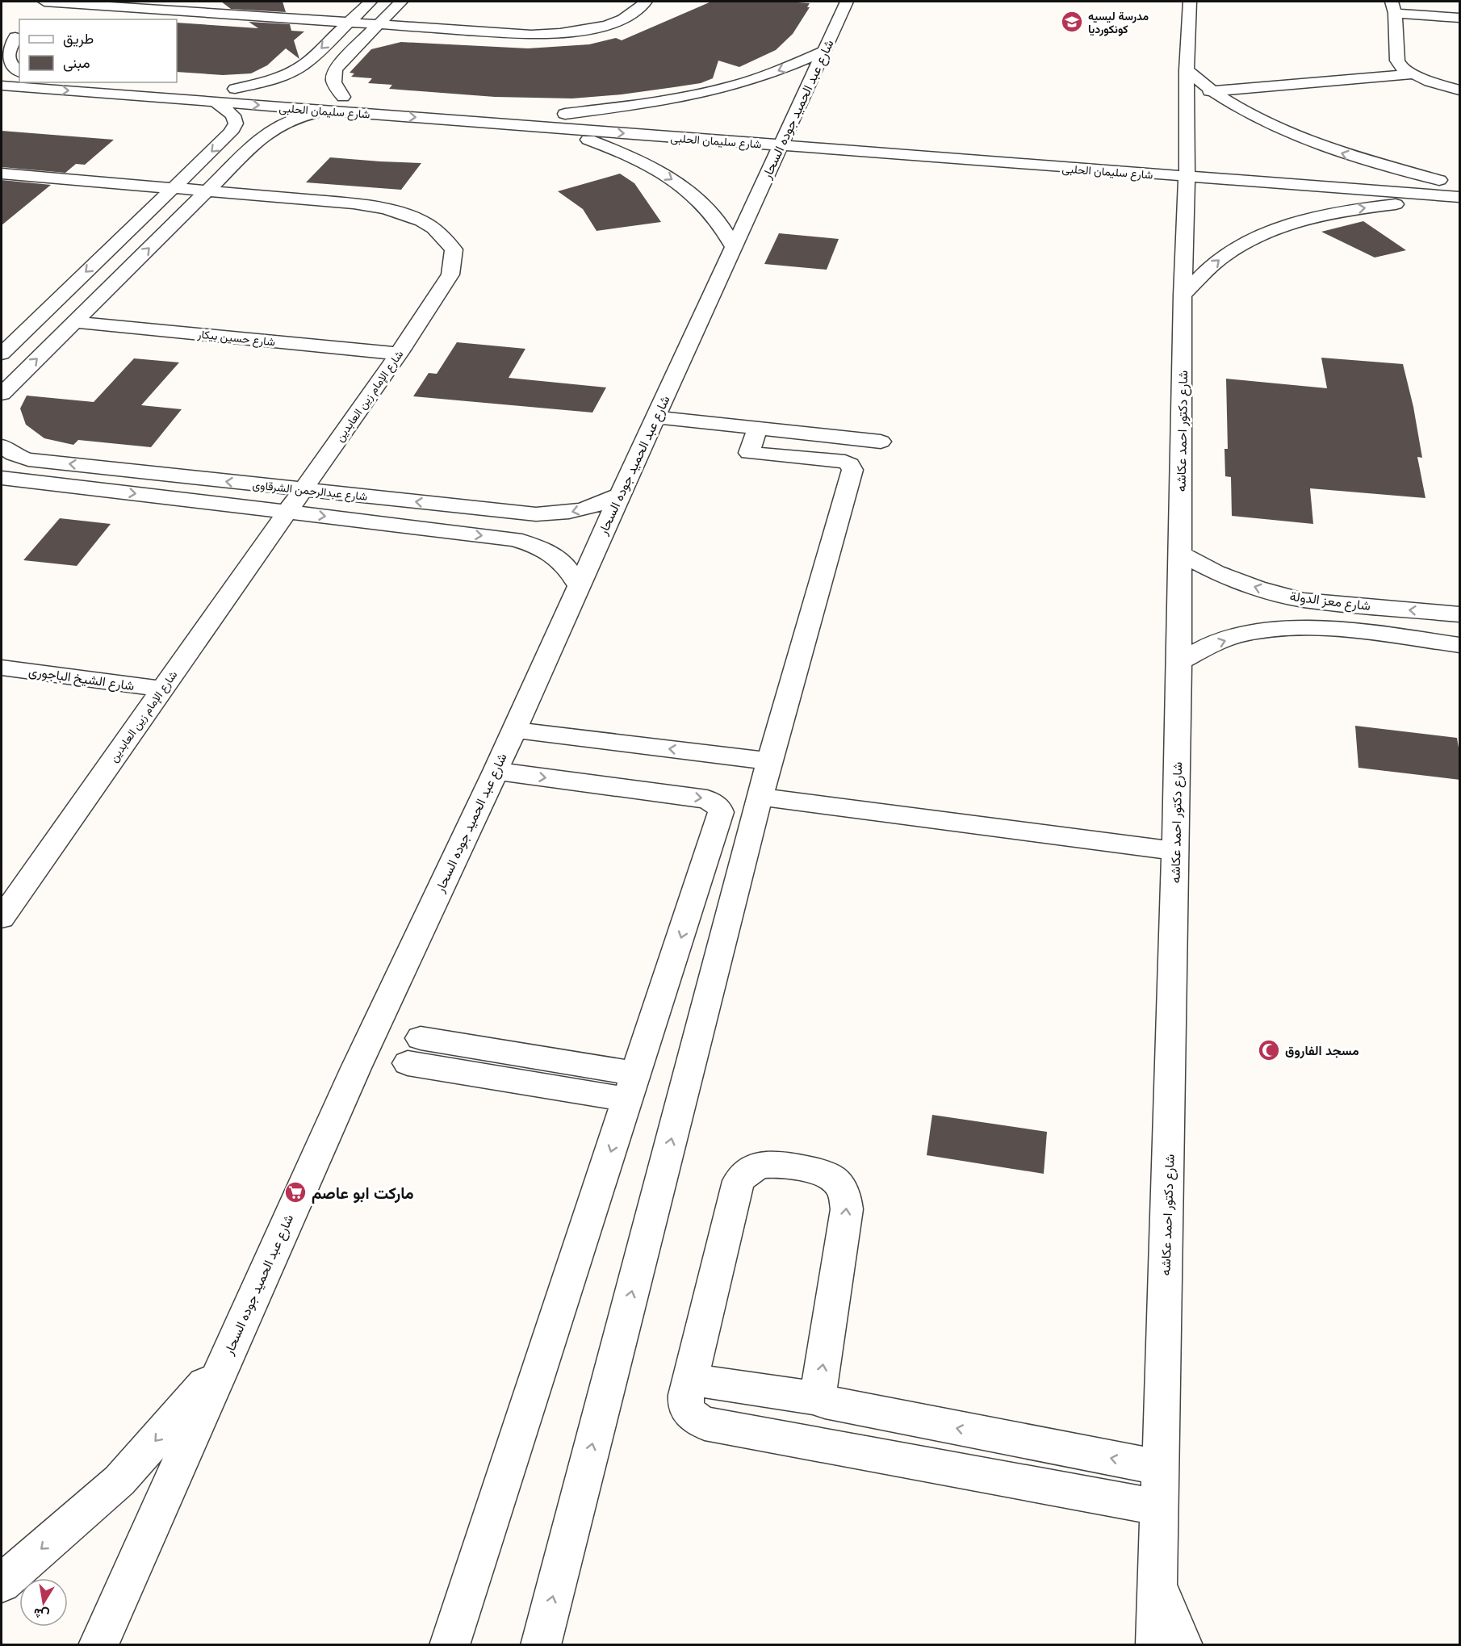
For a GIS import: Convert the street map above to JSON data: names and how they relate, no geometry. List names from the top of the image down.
{
  "streets": {
    "street": [
      "شارع عبد الحميد جوده السحار",
      "شارع سليمان الحلبى",
      "شارع حسين بيكار",
      "شارع الإمام زين العابدين",
      "شارع دكتور احمد عكاشه",
      "شارع عبدالرحمن الشرقاوى",
      "شارع معز الدولة",
      "شارع الشيخ الباجورى"
    ]
  },
  "crossings": [
    ["شارع عبد الحميد جوده السحار", "شارع سليمان الحلبى"],
    ["شارع عبد الحميد جوده السحار", "شارع عبدالرحمن الشرقاوى"],
    ["شارع سليمان الحلبى", "شارع دكتور احمد عكاشه"],
    ["شارع حسين بيكار", "شارع الإمام زين العابدين"],
    ["شارع الإمام زين العابدين", "شارع عبدالرحمن الشرقاوى"],
    ["شارع الإمام زين العابدين", "شارع الشيخ الباجورى"],
    ["شارع دكتور احمد عكاشه", "شارع معز الدولة"]
  ],
  "places": {
    "school or university": ["مدرسة ليسيه كونكورديا"],
    "mosque": ["مسجد الفاروق"],
    "supermarket": ["ماركت ابو عاصم"]
  },
  "legend": ["طريق", "مبنى"],
  "north": "bottom"
}
